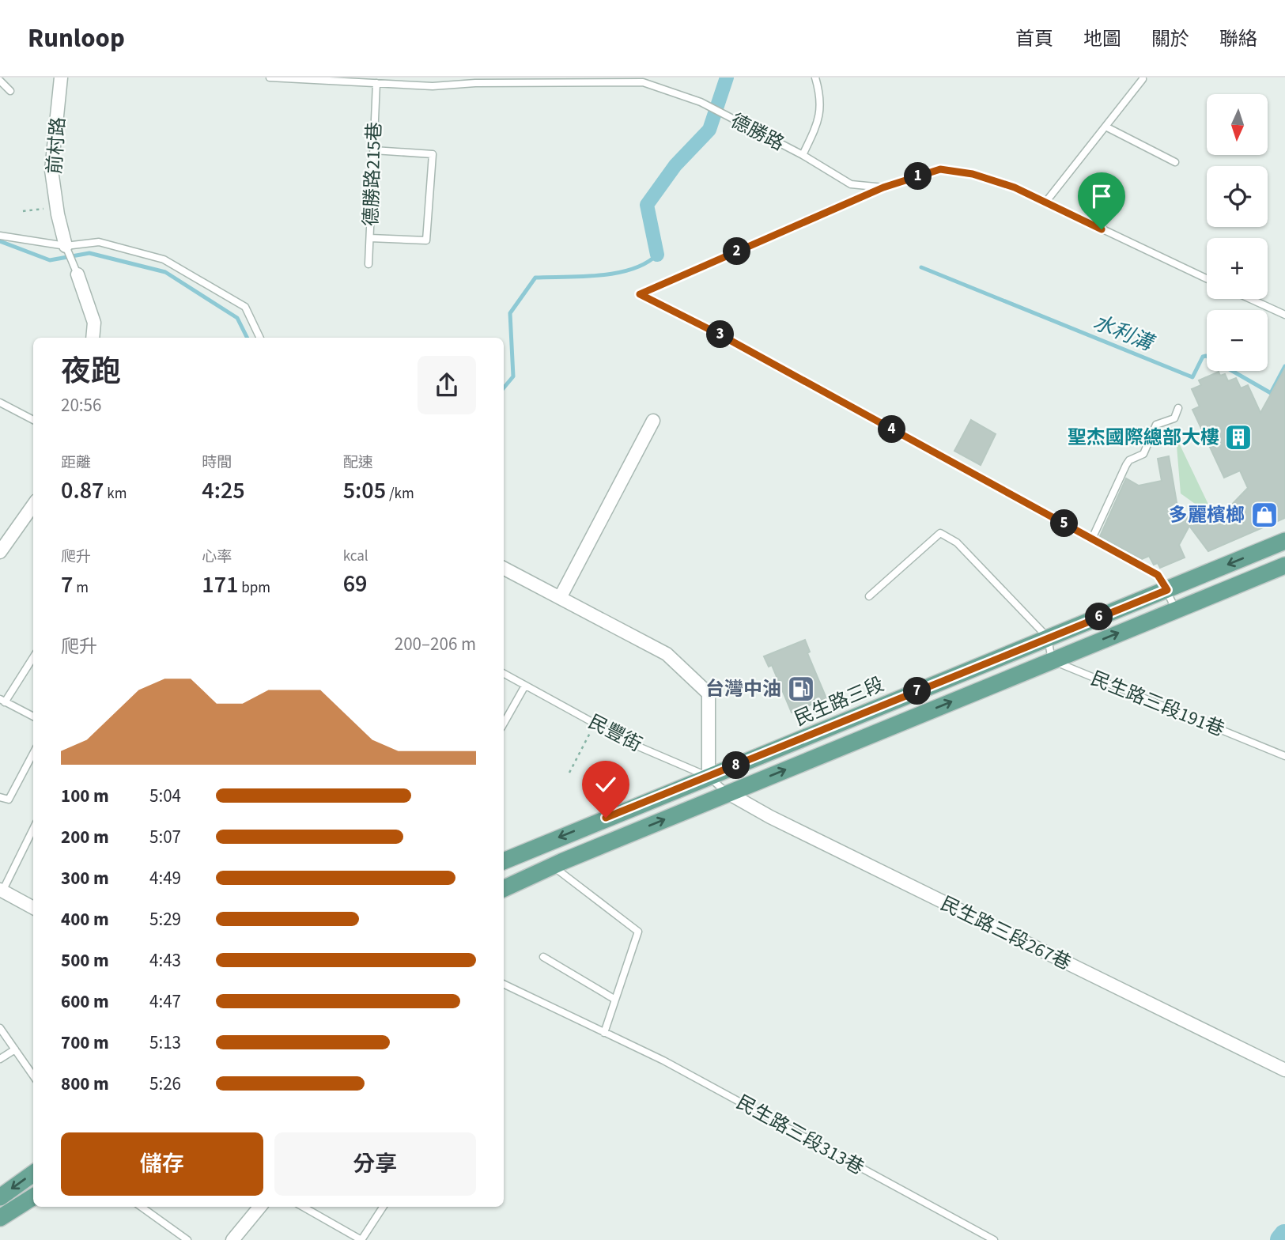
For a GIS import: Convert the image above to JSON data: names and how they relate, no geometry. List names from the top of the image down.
{
  "streets": {
    "main road": ["民生路三段"],
    "street": ["前村路", "民生路三段267巷"],
    "lane": [
      "德勝路",
      "德勝路215巷",
      "民生路三段191巷",
      "民豐街",
      "民生路三段313巷"
    ]
  },
  "crossings": [
    ["德勝路", "德勝路215巷"],
    ["民生路三段", "民豐街"],
    ["民豐街", "民生路三段267巷"]
  ],
  "water": ["水利溝"],
  "places": {
    "building": ["聖杰國際總部大樓"],
    "shop": ["多麗檳榔"],
    "fuel station": ["台灣中油"]
  },
  "north": "bottom",
  "page": {
    "header": "Runloop",
    "nav": [
      "首頁",
      "地圖",
      "關於",
      "聯絡"
    ],
    "map_buttons": ["+", "−"],
    "pins": [
      "1",
      "2",
      "3",
      "4",
      "5",
      "6",
      "7",
      "8"
    ],
    "heading": ["夜跑", "20:56"],
    "stats": [
      ["距離", "0.87 km"],
      ["時間", "4:25"],
      ["配速", "5:05 /km"],
      ["爬升", "7 m"],
      ["心率", "171 bpm"],
      ["kcal", "69"]
    ],
    "chart": ["爬升", "200–206 m"],
    "list": [
      {
        "name": "100 m",
        "note": "5:04"
      },
      {
        "name": "200 m",
        "note": "5:07"
      },
      {
        "name": "300 m",
        "note": "4:49"
      },
      {
        "name": "400 m",
        "note": "5:29"
      },
      {
        "name": "500 m",
        "note": "4:43"
      },
      {
        "name": "600 m",
        "note": "4:47"
      },
      {
        "name": "700 m",
        "note": "5:13"
      },
      {
        "name": "800 m",
        "note": "5:26"
      }
    ],
    "buttons": ["儲存", "分享"]
  }
}
